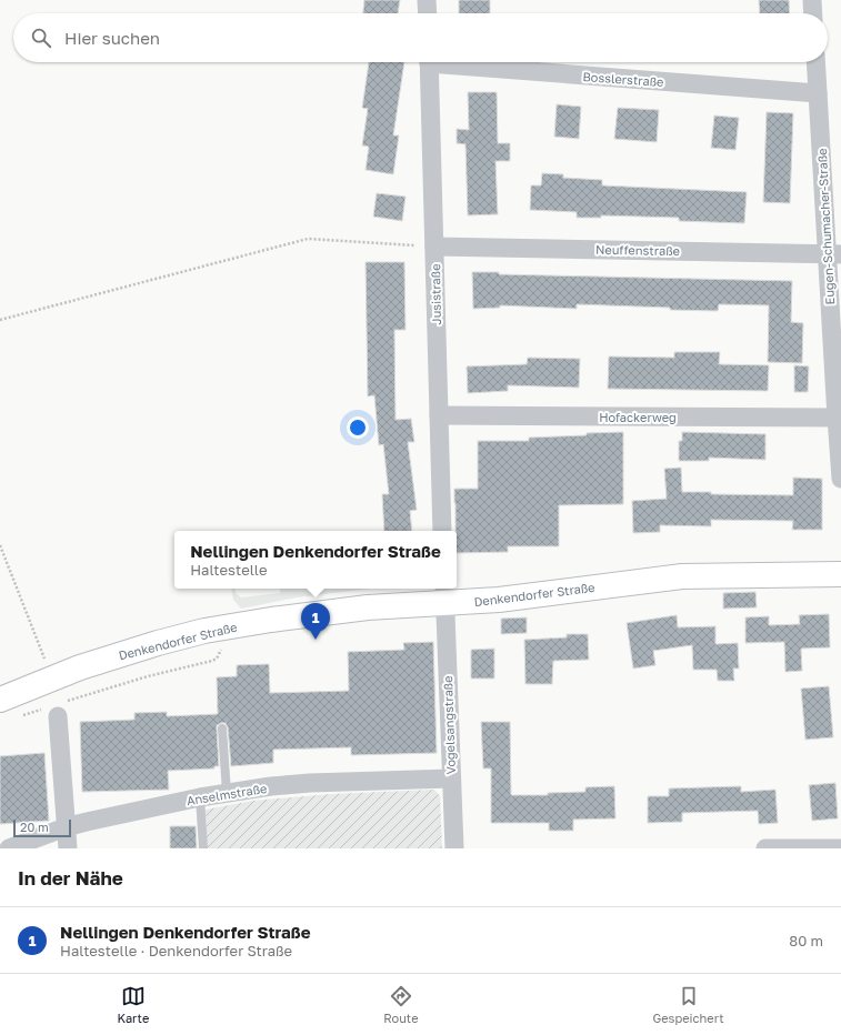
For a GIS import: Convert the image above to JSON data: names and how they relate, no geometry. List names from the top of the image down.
{
  "streets": {
    "main road": ["Denkendorfer Straße"],
    "street": [
      "Bosslerstraße",
      "Eugen-Schumacher-Straße",
      "Neuffenstraße",
      "Jusistraße",
      "Hofackerweg",
      "Vogelsangstraße",
      "Anselmstraße"
    ]
  },
  "crossings": [
    ["Bosslerstraße", "Eugen-Schumacher-Straße"],
    ["Eugen-Schumacher-Straße", "Neuffenstraße"],
    ["Eugen-Schumacher-Straße", "Hofackerweg"],
    ["Neuffenstraße", "Jusistraße"],
    ["Jusistraße", "Hofackerweg"],
    ["Denkendorfer Straße", "Vogelsangstraße"],
    ["Vogelsangstraße", "Anselmstraße"]
  ],
  "scale_bar": "20 m",
  "page": {
    "search": "Hier suchen",
    "popup": ["Nellingen Denkendorfer Straße", "Haltestelle"],
    "pins": "1",
    "scale": "20 m",
    "heading": "In der Nähe",
    "list": [
      {
        "mark": "1",
        "name": "Nellingen Denkendorfer Straße",
        "note": "Haltestelle · Denkendorfer Straße",
        "value": "80 m"
      }
    ],
    "nav": ["Karte", "Route", "Gespeichert"]
  }
}
